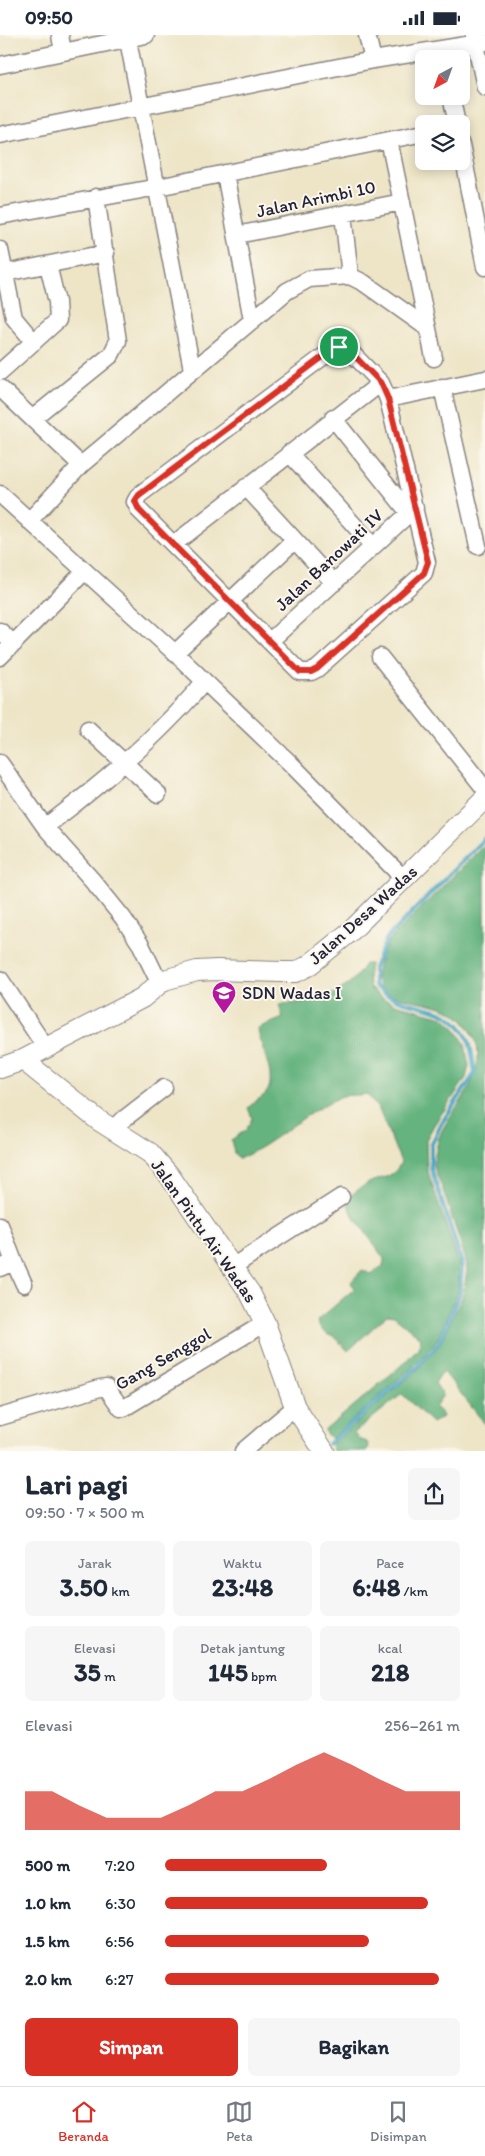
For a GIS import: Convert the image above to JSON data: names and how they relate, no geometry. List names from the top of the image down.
{
  "streets": {
    "main road": ["Jalan Desa Wadas", "Jalan Pintu Air Wadas"],
    "street": ["Jalan Arimbi 10", "Jalan Banowati IV", "Gang Senggol"]
  },
  "crossings": [
    ["Jalan Desa Wadas", "Jalan Pintu Air Wadas"],
    ["Jalan Pintu Air Wadas", "Gang Senggol"]
  ],
  "places": {
    "school or university": ["SDN Wadas I"]
  },
  "north": "bottom left",
  "page": {
    "status": "09:50",
    "heading": ["Lari pagi", "09:50 · 7 × 500 m"],
    "stats": [
      ["Jarak", "3.50 km"],
      ["Waktu", "23:48"],
      ["Pace", "6:48 /km"],
      ["Elevasi", "35 m"],
      ["Detak jantung", "145 bpm"],
      ["kcal", "218"]
    ],
    "chart": ["Elevasi", "256–261 m"],
    "list": [
      {
        "name": "500 m",
        "note": "7:20"
      },
      {
        "name": "1.0 km",
        "note": "6:30"
      },
      {
        "name": "1.5 km",
        "note": "6:56"
      },
      {
        "name": "2.0 km",
        "note": "6:27"
      }
    ],
    "buttons": ["Simpan", "Bagikan"],
    "tabs": ["Beranda", "Peta", "Disimpan"]
  }
}
